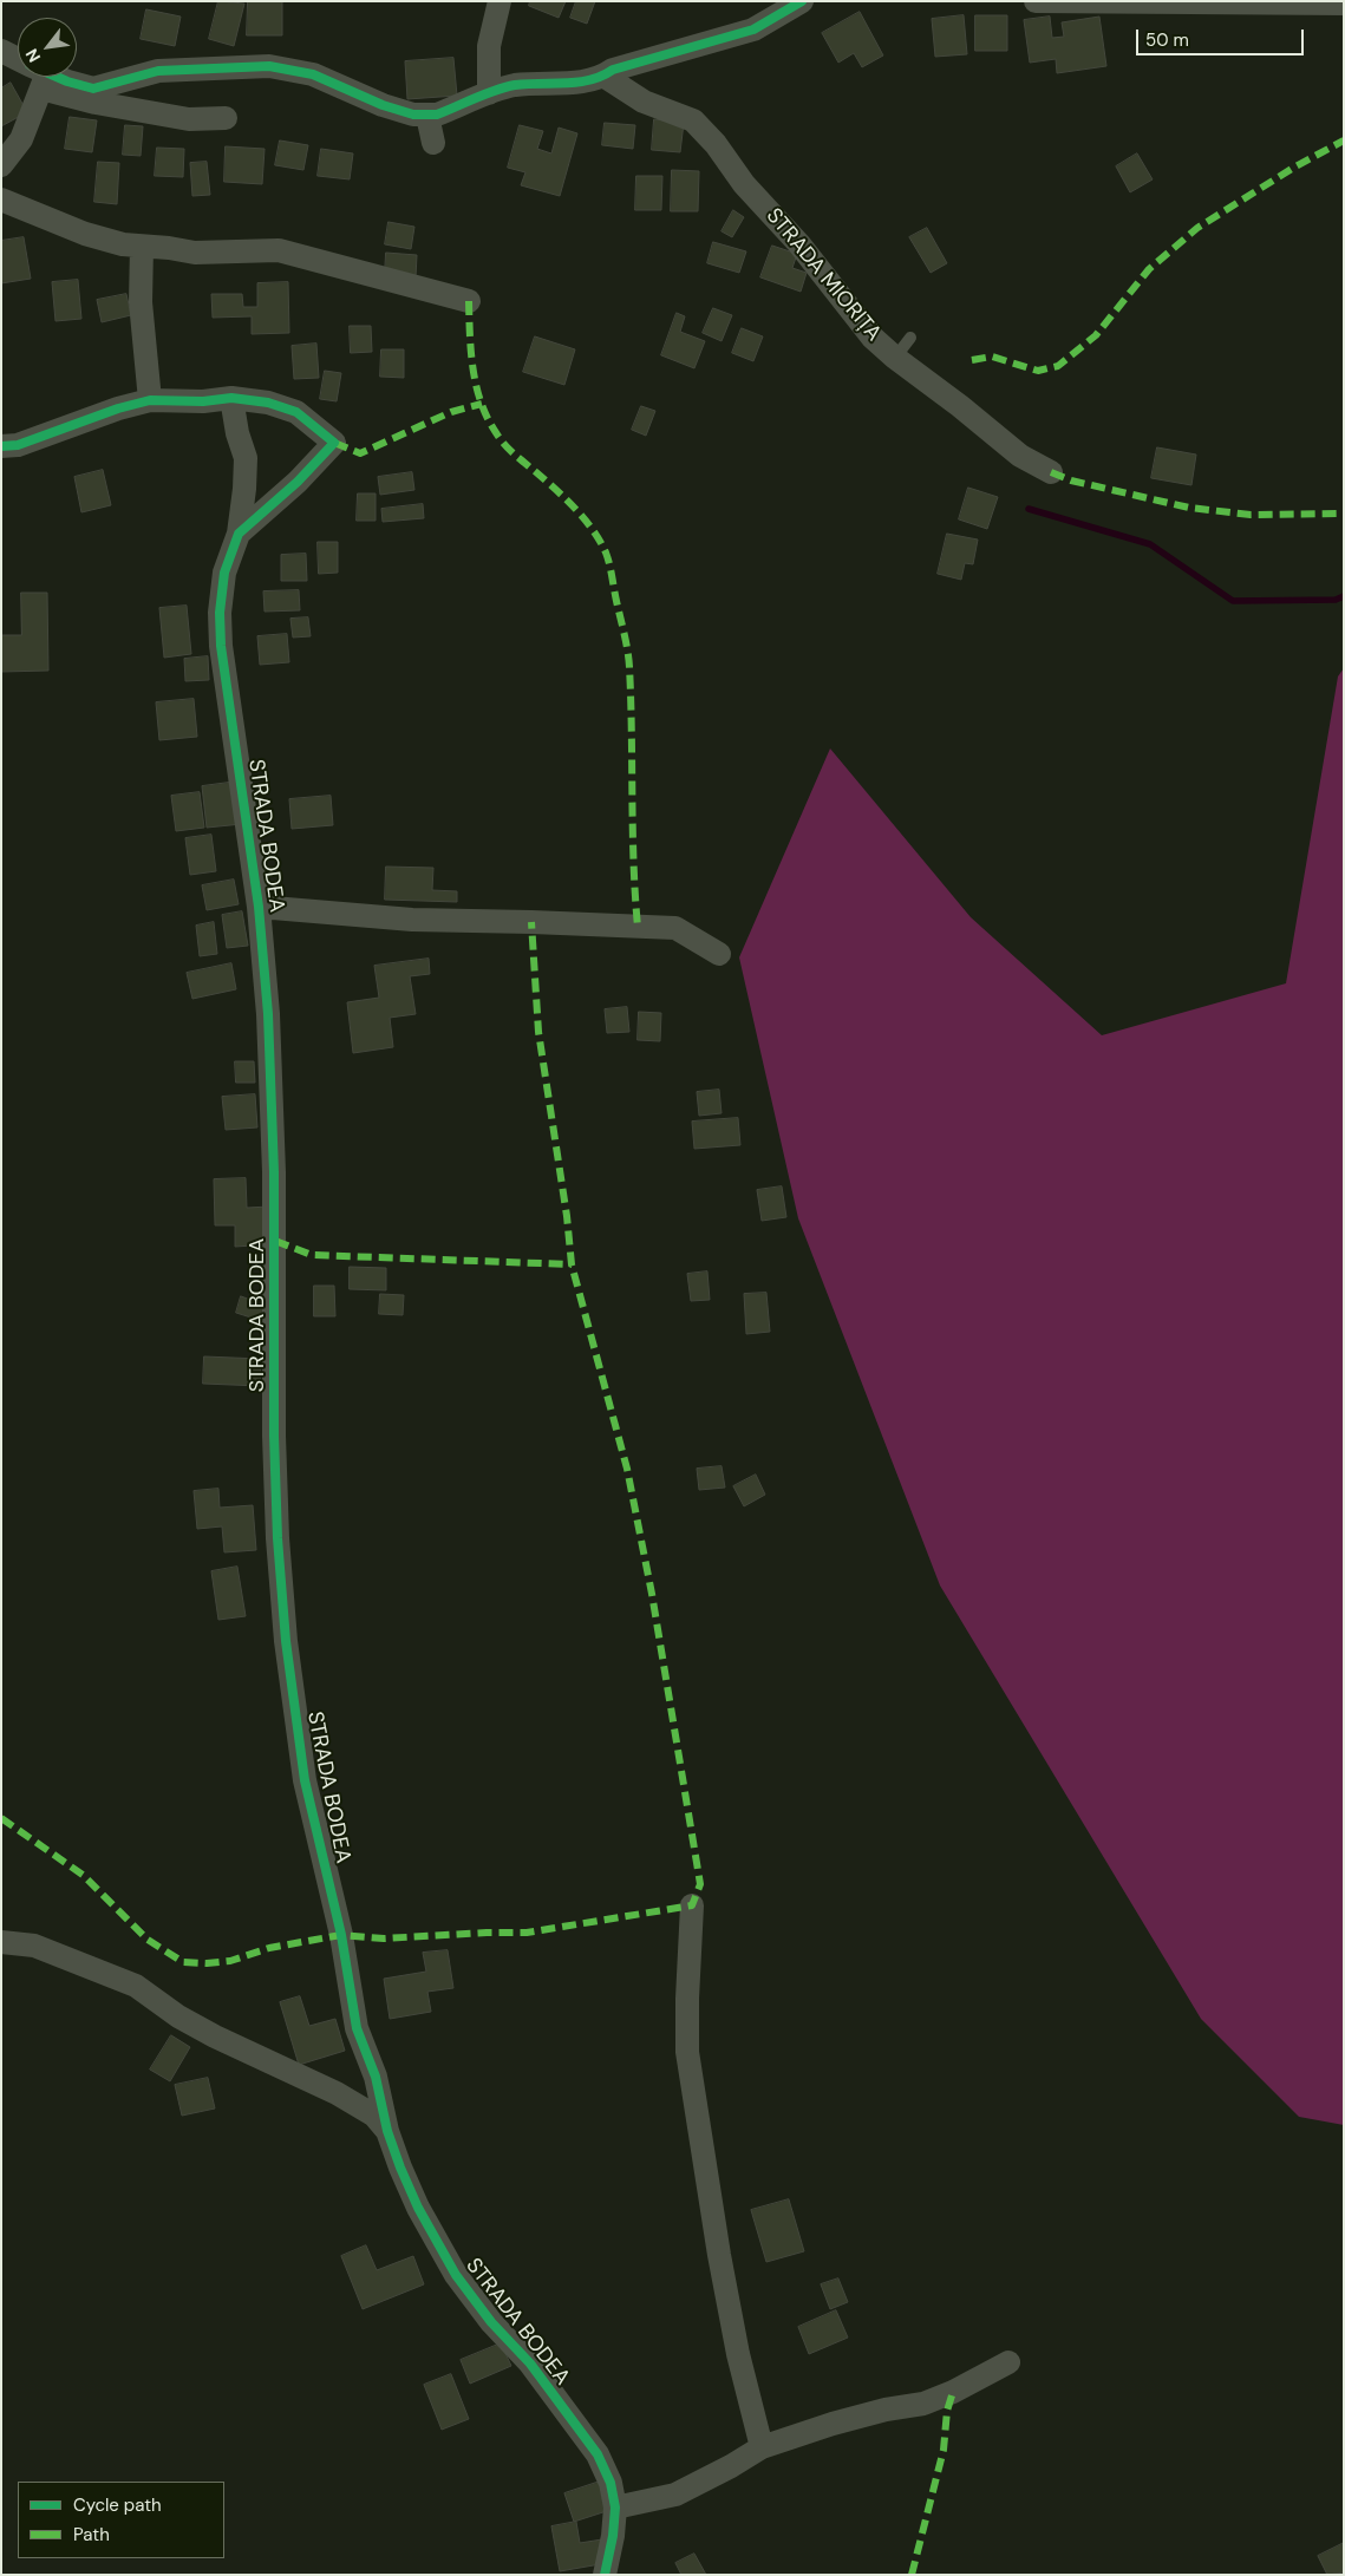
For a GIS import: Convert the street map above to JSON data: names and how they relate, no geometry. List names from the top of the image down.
{
  "streets": {
    "street": ["STRADA MIORIȚA", "STRADA BODEA"]
  },
  "legend": ["Cycle path", "Path"],
  "scale_bar": "50 m",
  "north": "bottom left"
}
